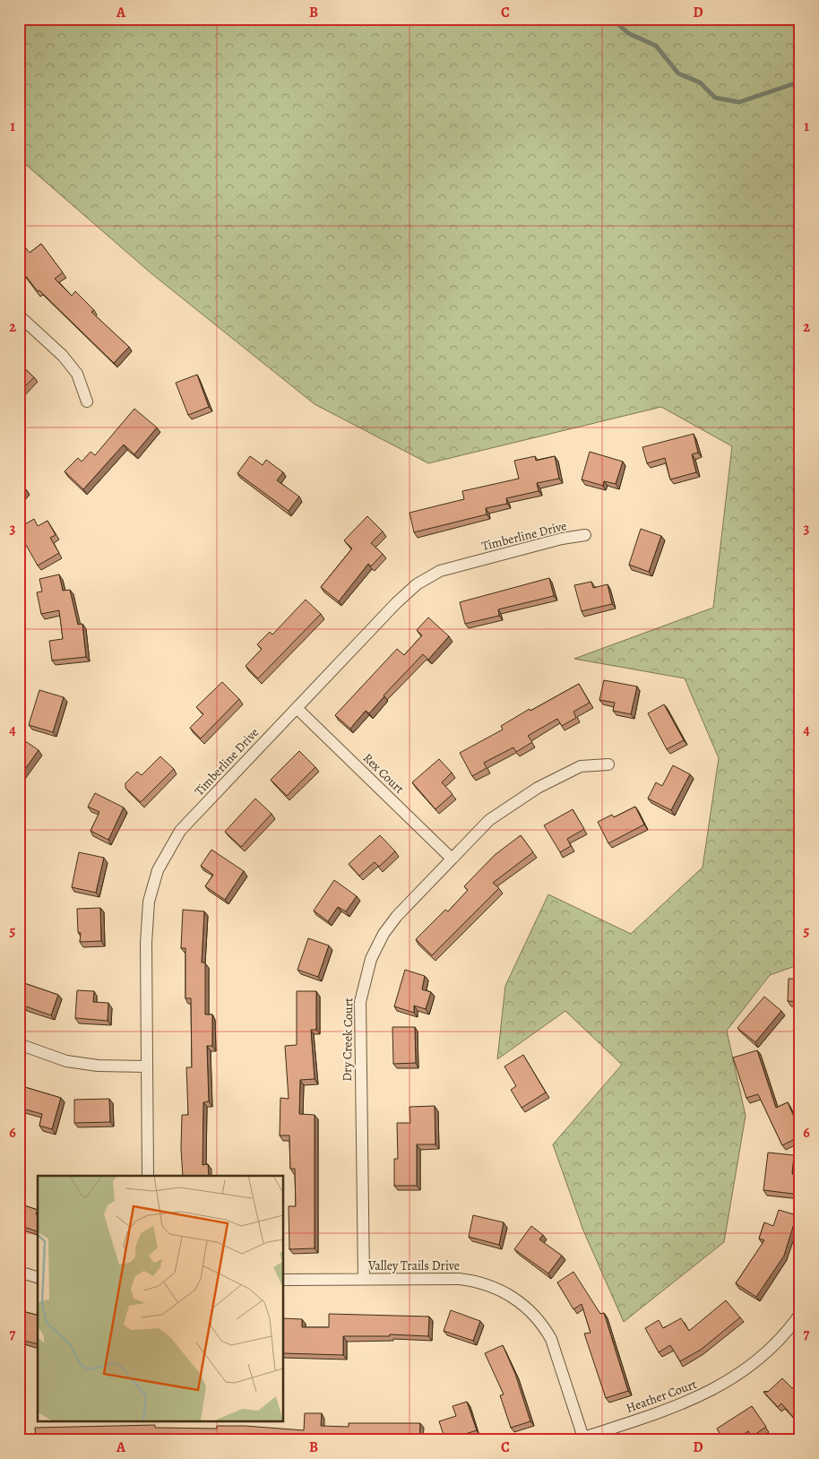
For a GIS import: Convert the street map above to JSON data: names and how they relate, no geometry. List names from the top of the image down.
{
  "streets": {
    "street": [
      "Timberline Drive",
      "Rex Court",
      "Dry Creek Court",
      "Valley Trails Drive",
      "Heather Court"
    ]
  },
  "crossings": [
    ["Timberline Drive", "Rex Court"],
    ["Rex Court", "Dry Creek Court"],
    ["Dry Creek Court", "Valley Trails Drive"],
    ["Valley Trails Drive", "Heather Court"]
  ],
  "grid": {
    "columns": [
      "A",
      "B",
      "C",
      "D"
    ],
    "rows": [
      "1",
      "2",
      "3",
      "4",
      "5",
      "6",
      "7"
    ]
  }
}
